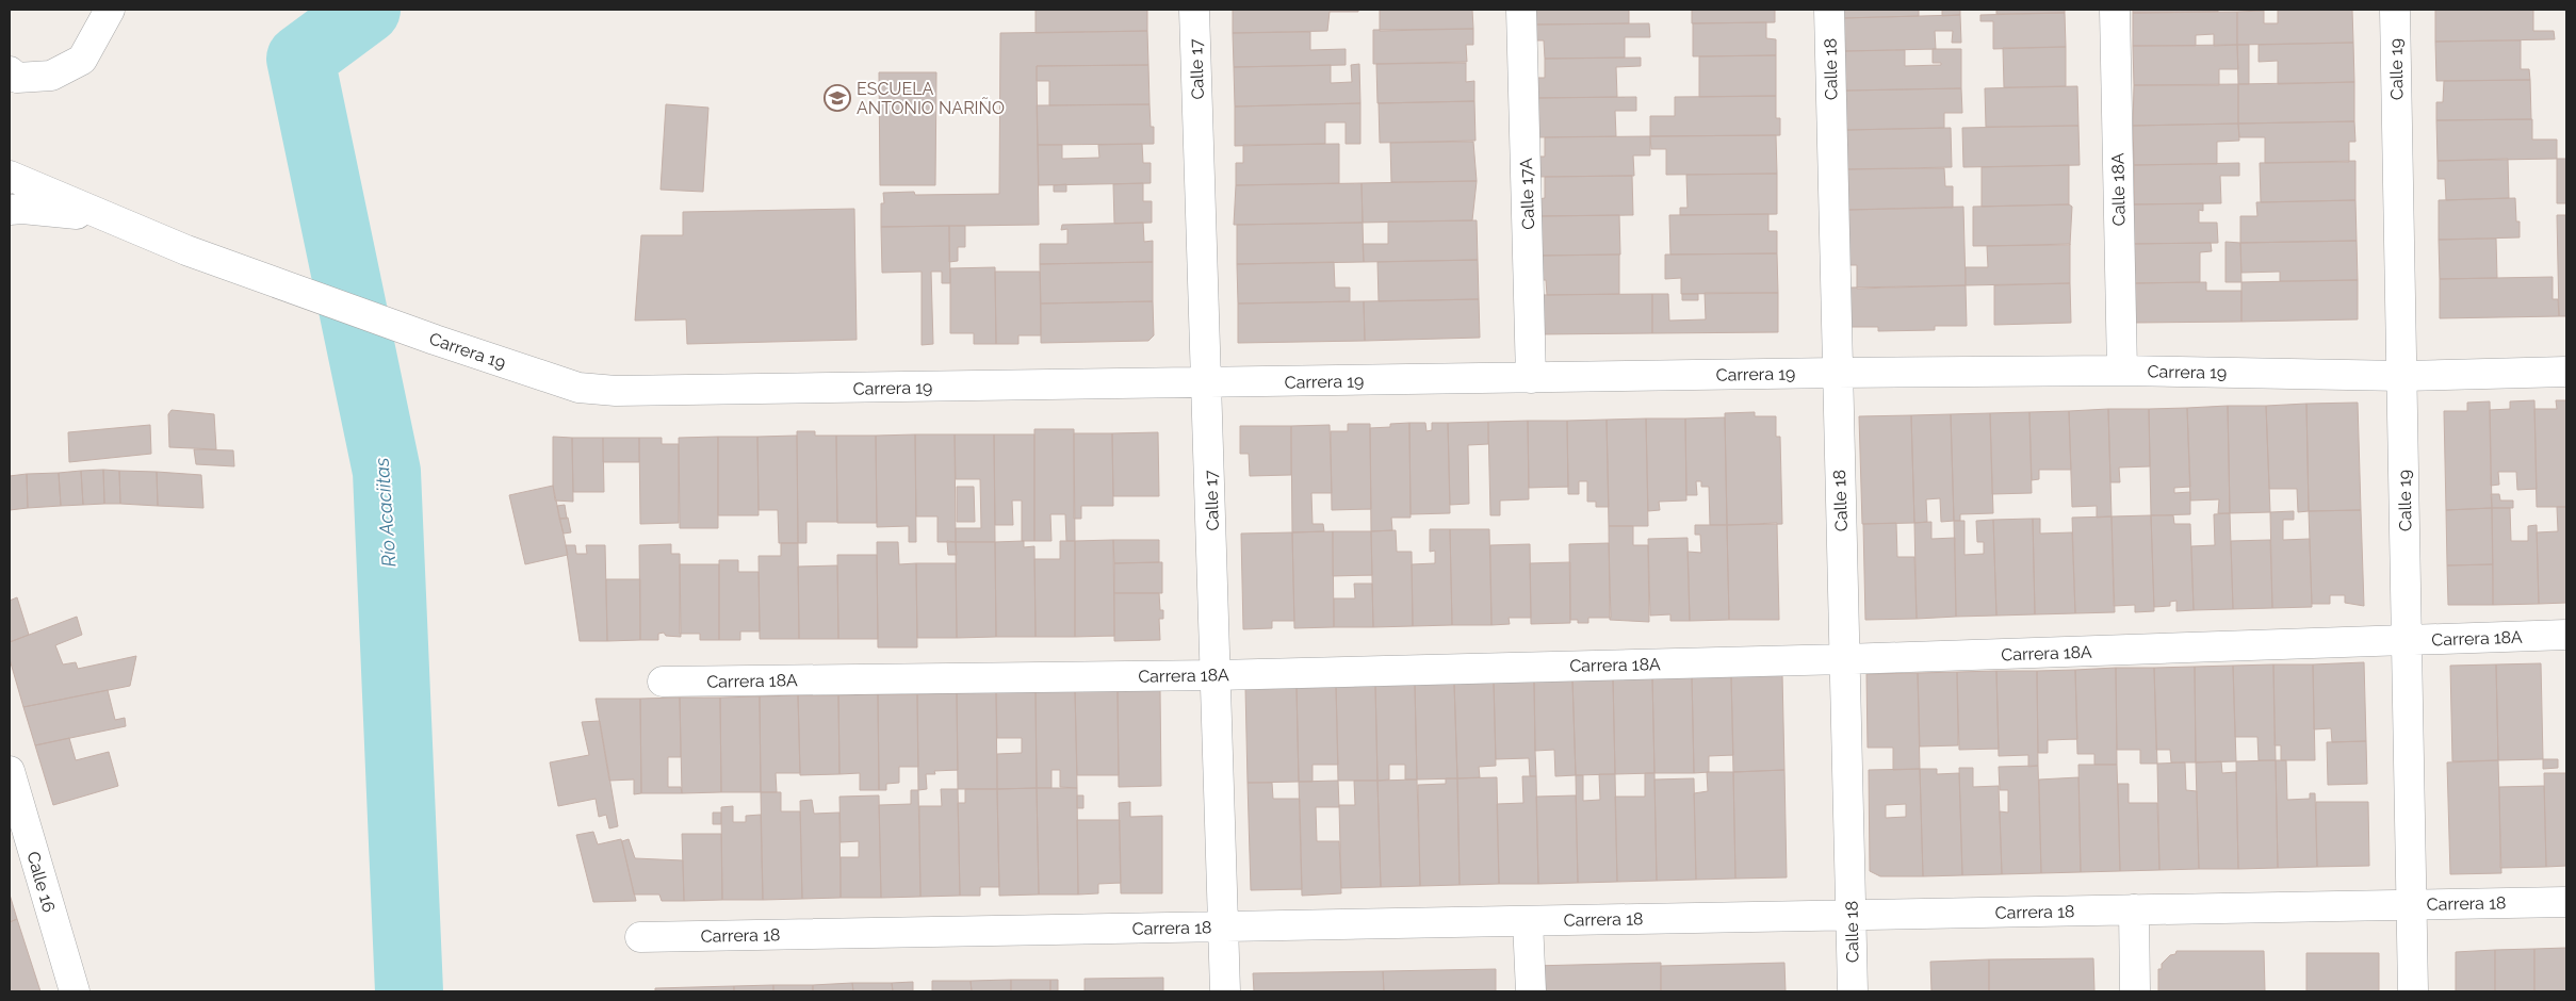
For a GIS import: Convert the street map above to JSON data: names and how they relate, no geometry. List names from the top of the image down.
{
  "streets": {
    "street": [
      "Calle 17",
      "Calle 18",
      "Calle 19",
      "Calle 18A",
      "Calle 17A",
      "Carrera 19",
      "Carrera 18A",
      "Calle 16",
      "Carrera 18"
    ]
  },
  "crossings": [
    ["Calle 17", "Carrera 19"],
    ["Calle 17", "Carrera 18A"],
    ["Calle 17", "Carrera 18"],
    ["Calle 18", "Carrera 19"],
    ["Calle 18", "Carrera 18A"],
    ["Calle 18", "Carrera 18"],
    ["Calle 19", "Carrera 19"],
    ["Calle 19", "Carrera 18A"],
    ["Calle 19", "Carrera 18"],
    ["Calle 18A", "Carrera 19"],
    ["Calle 17A", "Carrera 19"]
  ],
  "water": ["Río Acaciitas"],
  "places": {
    "school or university": ["ESCUELA ANTONIO NARIÑO"]
  }
}
